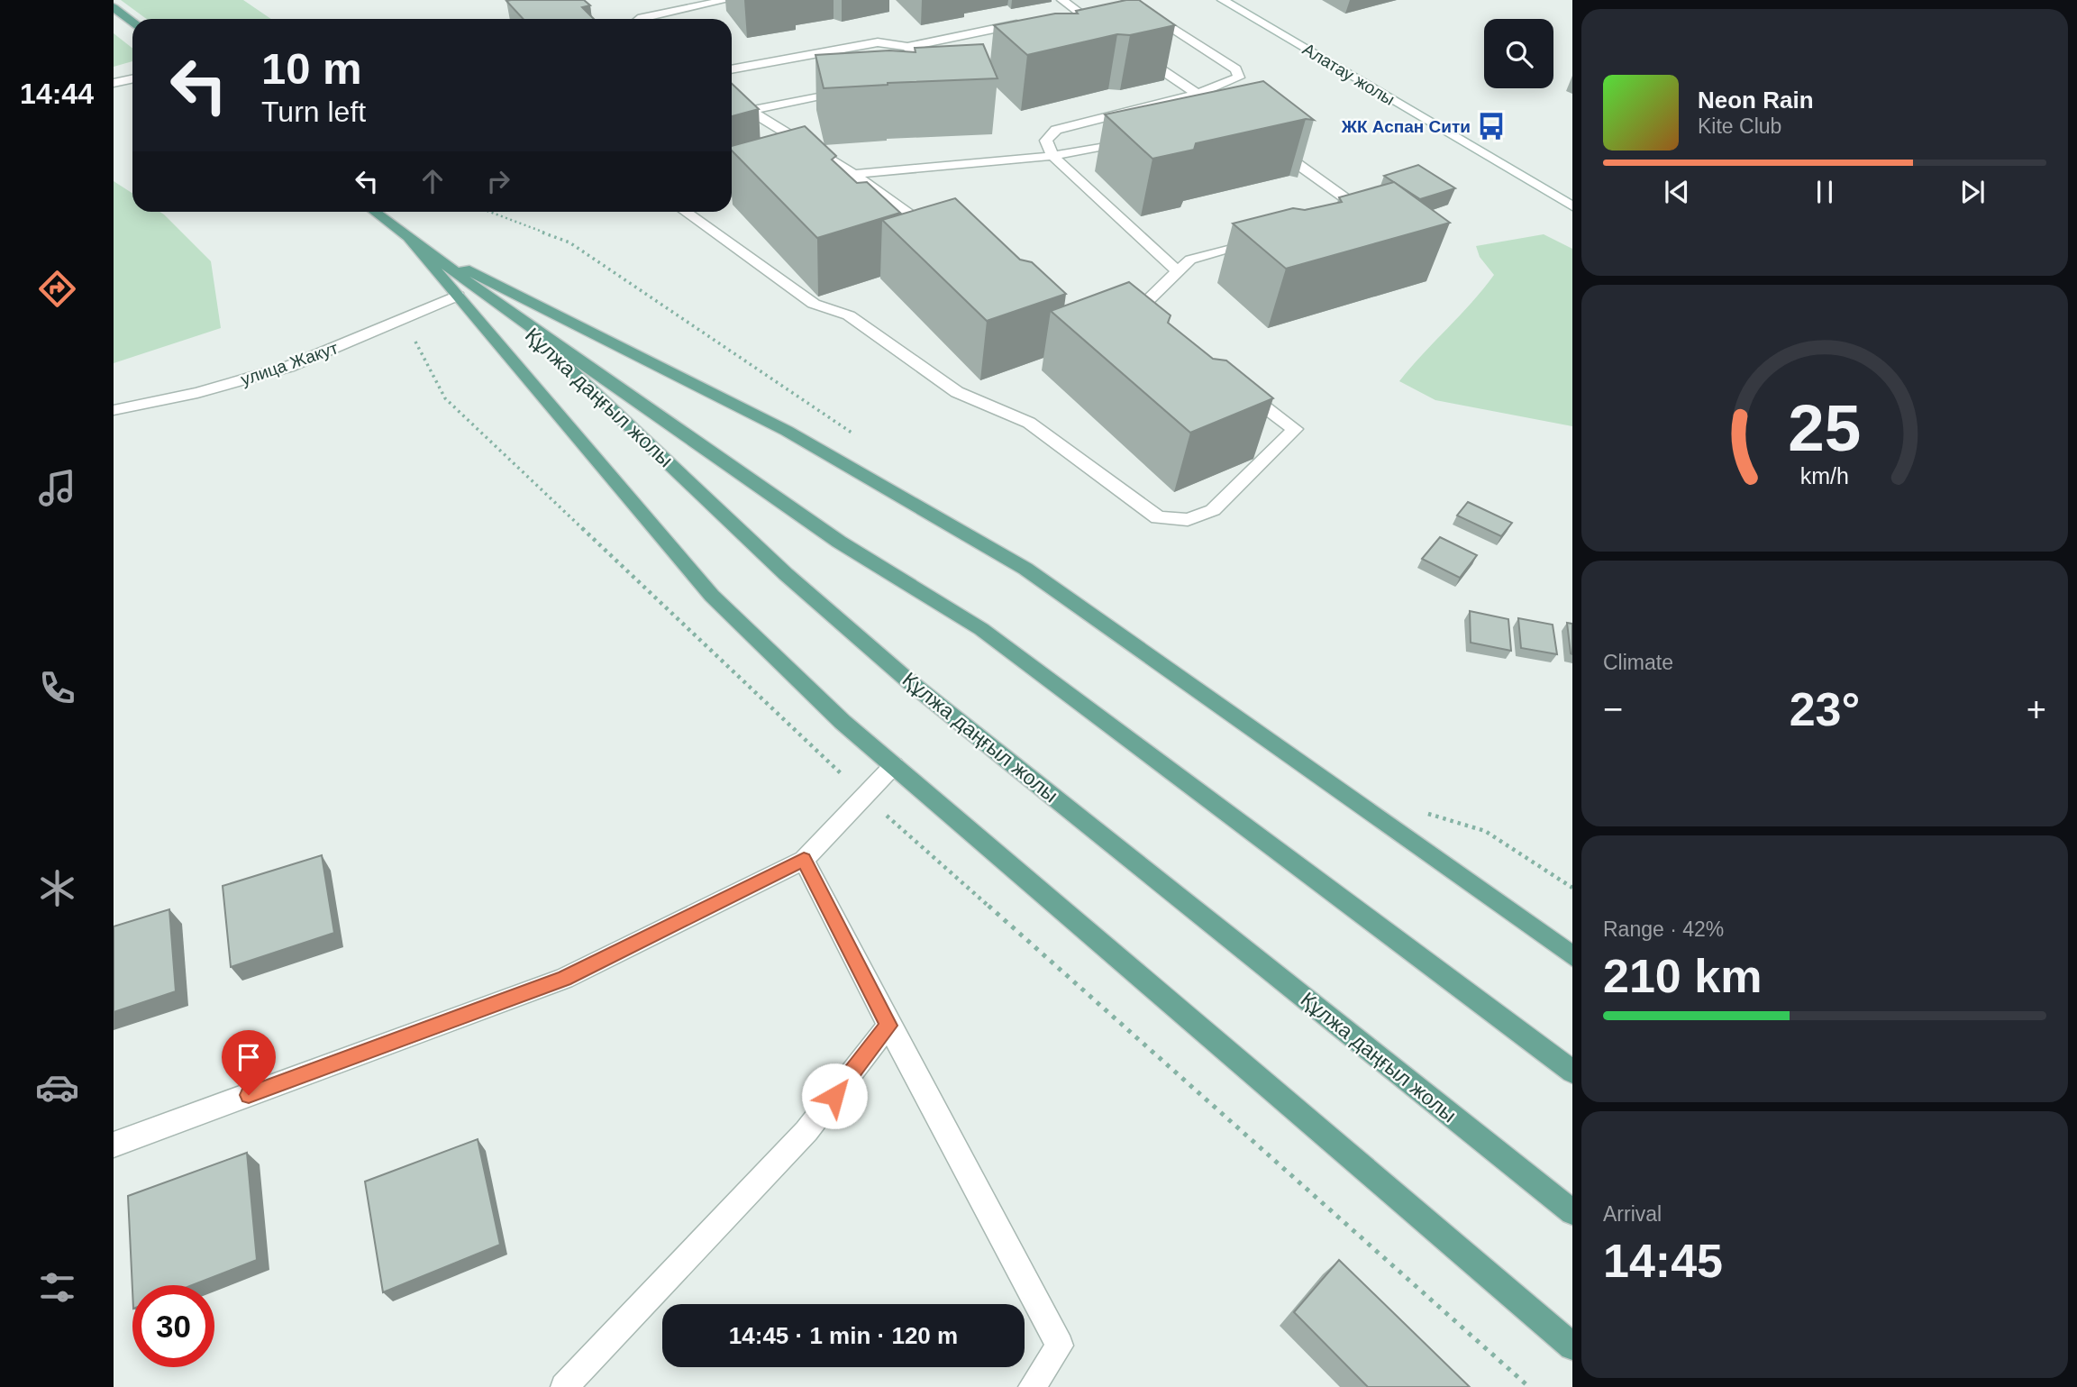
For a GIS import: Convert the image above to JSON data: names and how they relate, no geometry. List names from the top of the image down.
{
  "streets": {
    "main road": ["Құлжа даңғыл жолы"],
    "street": ["Алатау жолы", "улица Жакут"]
  },
  "places": {
    "bus stop": ["ЖК Аспан Сити"]
  },
  "page": {
    "tabs": "14:44",
    "turn": ["10 m", "Turn left"],
    "song": ["Neon Rain", "Kite Club"],
    "tile": [
      "Climate",
      ["Range · 42%", "210 km"],
      ["Arrival", "14:45"]
    ],
    "heat": ["−", "23°", "+"],
    "limit": "30",
    "trip": "14:45 · 1 min · 120 m",
    "gauge": ["25", "km/h"]
  }
}
